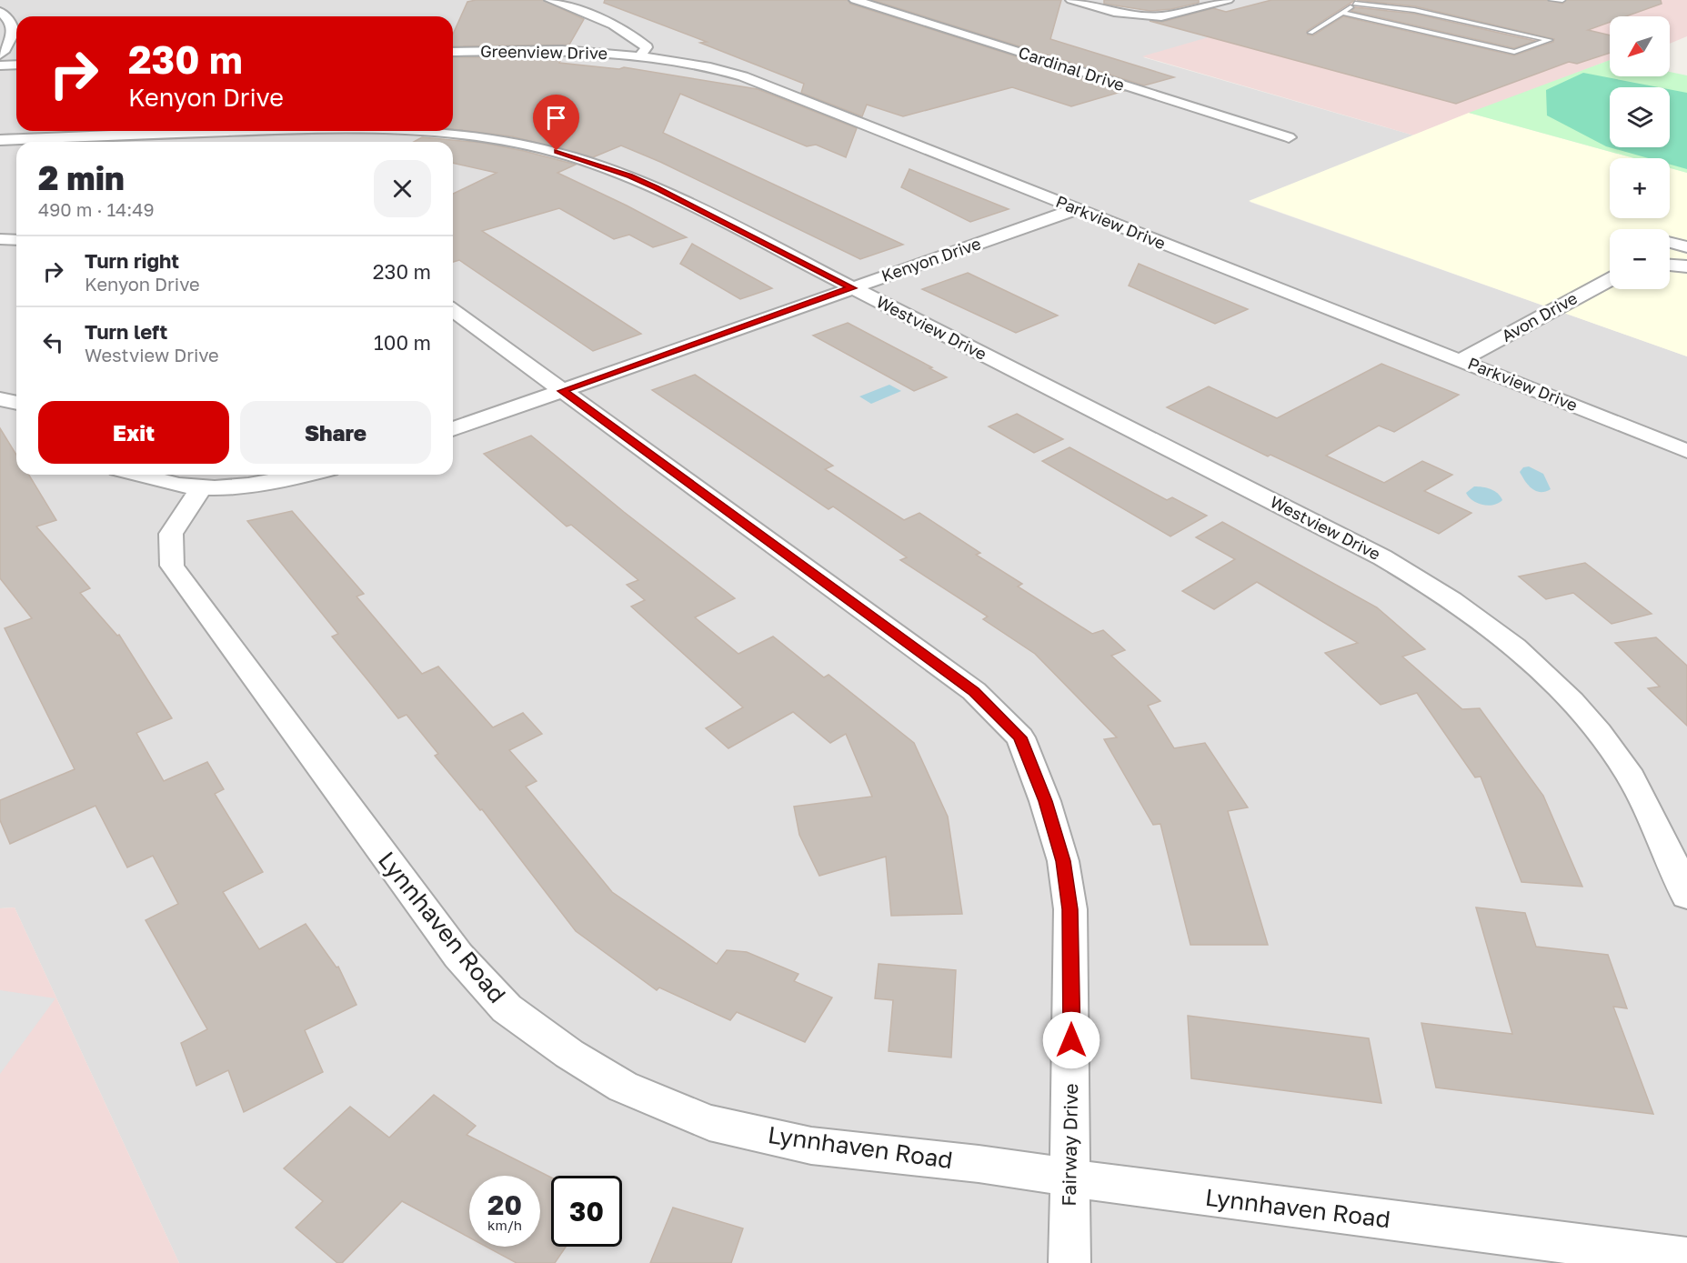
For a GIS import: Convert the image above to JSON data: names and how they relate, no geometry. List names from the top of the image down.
{
  "streets": {
    "street": [
      "Greenview Drive",
      "Cardinal Drive",
      "Parkview Drive",
      "Kenyon Drive",
      "Avon Drive",
      "Westview Drive",
      "Lynnhaven Road",
      "Fairway Drive"
    ]
  },
  "crossings": [
    ["Greenview Drive", "Parkview Drive"],
    ["Parkview Drive", "Kenyon Drive"],
    ["Parkview Drive", "Avon Drive"],
    ["Kenyon Drive", "Westview Drive"],
    ["Kenyon Drive", "Fairway Drive"],
    ["Lynnhaven Road", "Fairway Drive"]
  ],
  "north": "bottom left",
  "page": {
    "map_buttons": ["+", "−"],
    "turn": ["230 m", "Kenyon Drive"],
    "heading": ["2 min", "490 m · 14:49"],
    "list": [
      {
        "name": "Turn right",
        "note": "Kenyon Drive",
        "value": "230 m"
      },
      {
        "name": "Turn left",
        "note": "Westview Drive",
        "value": "100 m"
      }
    ],
    "buttons": ["Exit", "Share"],
    "speed": "20 km/h",
    "limit": "30"
  }
}
